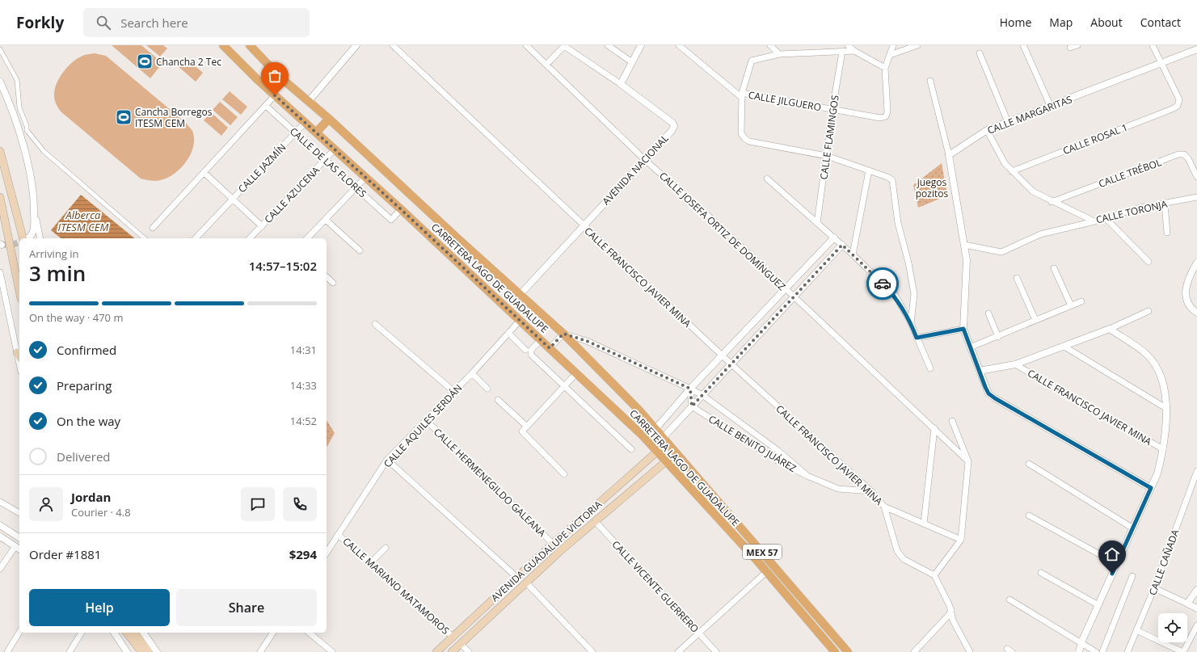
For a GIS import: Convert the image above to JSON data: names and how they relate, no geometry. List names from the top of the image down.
{
  "streets": {
    "main road": ["CARRETERA LAGO DE GUADALUPE", "AVENIDA GUADALUPE VICTORIA", "MEX 57"],
    "street": [
      "CALLE JILGUERO",
      "CALLE MARGARITAS",
      "CALLE FLAMINGOS",
      "CALLE ROSAL 1",
      "CALLE DE LAS FLORES",
      "CALLE JAZMÍN",
      "AVENIDA NACIONAL",
      "CALLE TRÉBOL",
      "CALLE AZUCENA",
      "CALLE TORONJA",
      "CALLE JOSEFA ORTIZ DE DOMÍNGUEZ",
      "CALLE FRANCISCO JAVIER MINA",
      "CALLE AQUILES SERDÁN",
      "CALLE BENITO JUÁREZ",
      "CALLE HERMENEGILDO GALEANA",
      "CALLE CAÑADA",
      "CALLE MARIANO MATAMOROS",
      "CALLE VICENTE GUERRERO"
    ]
  },
  "crossings": [
    ["CALLE JILGUERO", "CALLE FLAMINGOS"],
    ["CALLE MARGARITAS", "CALLE ROSAL 1"],
    ["CALLE MARGARITAS", "CALLE TORONJA"],
    ["CALLE ROSAL 1", "CALLE TORONJA"],
    ["CALLE DE LAS FLORES", "CALLE JAZMÍN"],
    ["CALLE DE LAS FLORES", "CALLE AZUCENA"],
    ["CALLE DE LAS FLORES", "CARRETERA LAGO DE GUADALUPE"],
    ["CALLE JAZMÍN", "CARRETERA LAGO DE GUADALUPE"],
    ["AVENIDA NACIONAL", "CALLE JOSEFA ORTIZ DE DOMÍNGUEZ"],
    ["AVENIDA NACIONAL", "CALLE FRANCISCO JAVIER MINA"],
    ["AVENIDA NACIONAL", "CARRETERA LAGO DE GUADALUPE"],
    ["CALLE TRÉBOL", "CALLE TORONJA"],
    ["CALLE AZUCENA", "CARRETERA LAGO DE GUADALUPE"],
    ["CALLE FRANCISCO JAVIER MINA", "CALLE BENITO JUÁREZ"],
    ["CARRETERA LAGO DE GUADALUPE", "CALLE AQUILES SERDÁN"],
    ["CARRETERA LAGO DE GUADALUPE", "AVENIDA GUADALUPE VICTORIA"],
    ["CALLE AQUILES SERDÁN", "CALLE HERMENEGILDO GALEANA"],
    ["CALLE AQUILES SERDÁN", "CALLE MARIANO MATAMOROS"],
    ["CALLE HERMENEGILDO GALEANA", "AVENIDA GUADALUPE VICTORIA"],
    ["AVENIDA GUADALUPE VICTORIA", "CALLE MARIANO MATAMOROS"],
    ["AVENIDA GUADALUPE VICTORIA", "CALLE VICENTE GUERRERO"]
  ],
  "water": ["Alberca ITESM CEM"],
  "parks": ["juegos pozitos"],
  "places": {
    "sports": ["Chancha 2 Tec", "Cancha Borregos ITESM CEM"]
  },
  "page": {
    "header": "Forkly",
    "search": "Search here",
    "nav": [
      "Home",
      "Map",
      "About",
      "Contact"
    ],
    "heading": ["3 min", "Arriving in", "14:57–15:02"],
    "panel": [
      "Jordan",
      "Courier · 4.8",
      "Order #1881",
      "$294"
    ],
    "bar": "On the way · 470 m",
    "list": [
      ["Confirmed", "14:31"],
      ["Preparing", "14:33"],
      ["On the way", "14:52"],
      "Delivered"
    ],
    "buttons": ["Help", "Share"]
  }
}
